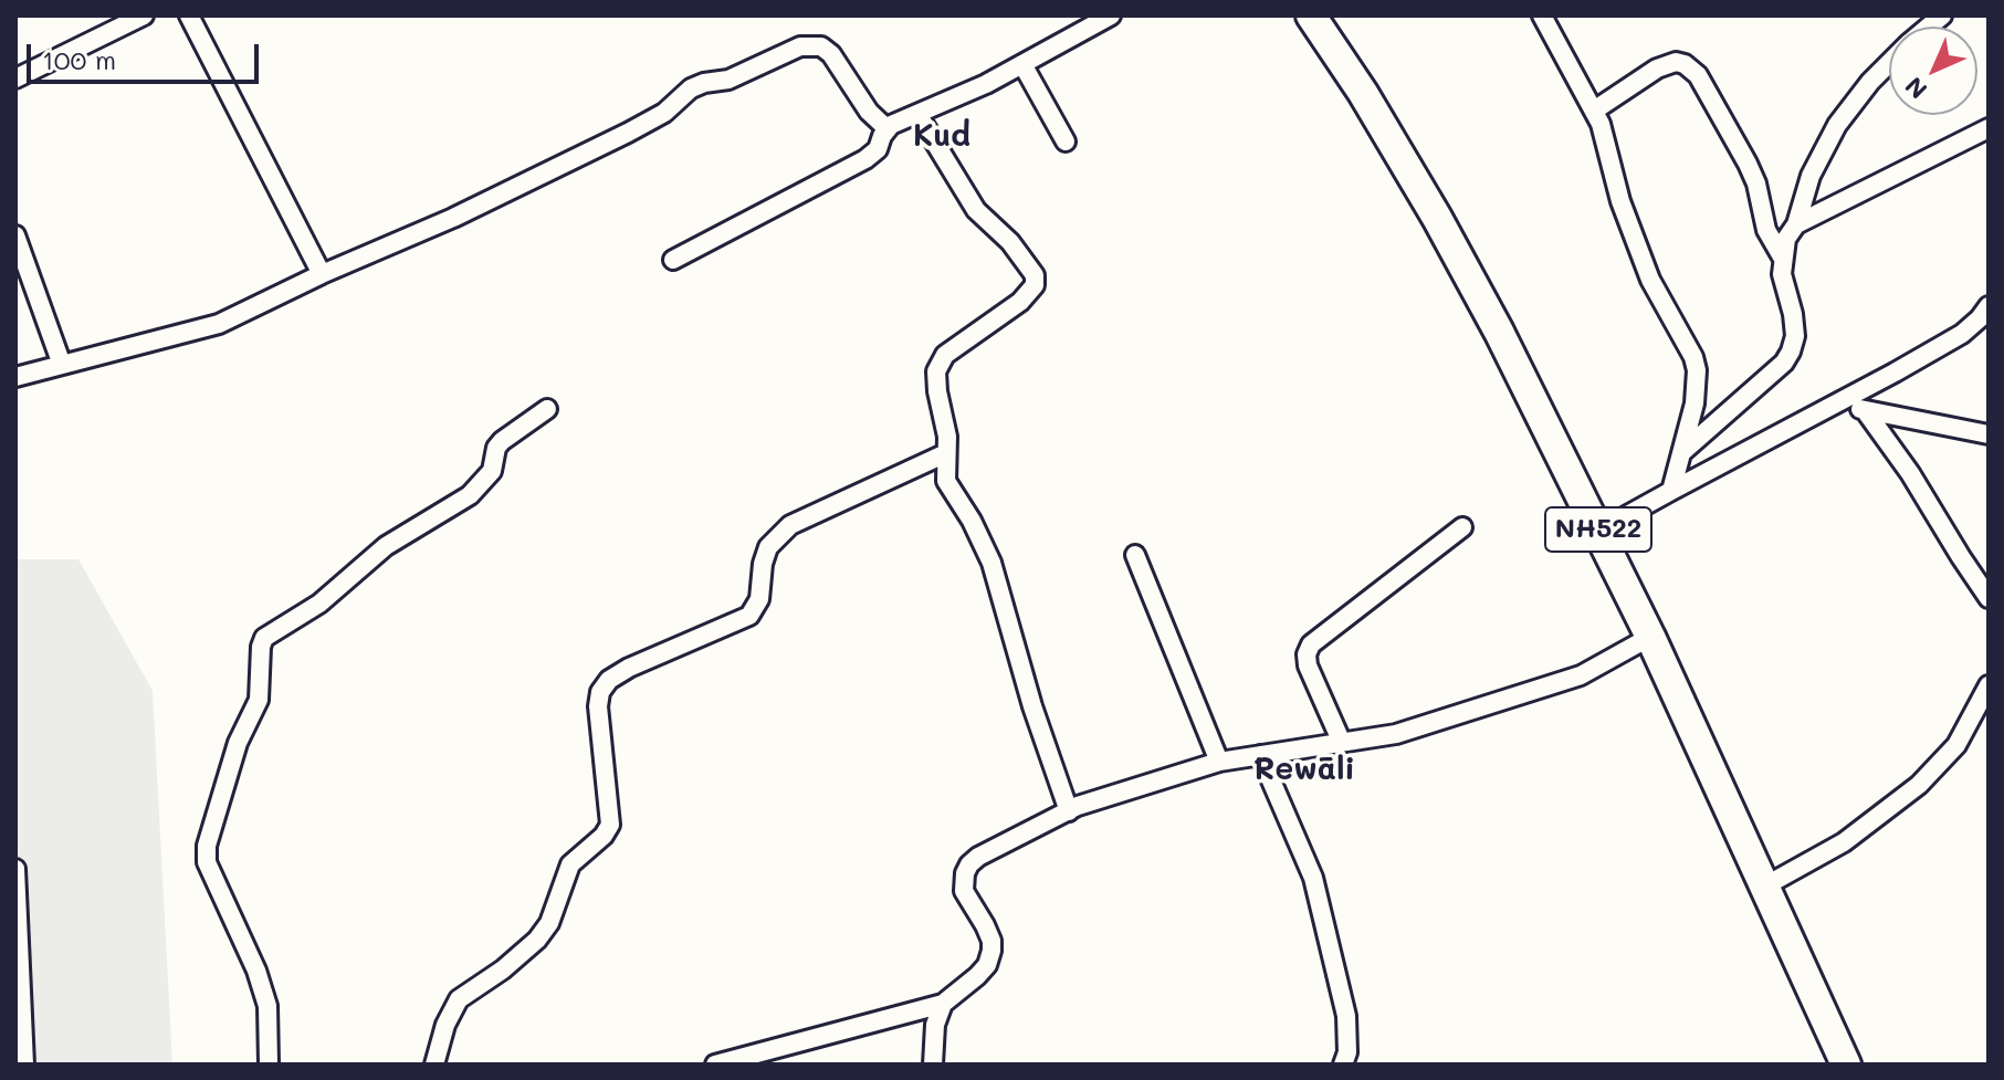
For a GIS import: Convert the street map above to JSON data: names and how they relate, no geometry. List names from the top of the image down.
{
  "streets": {
    "highway": ["NH522"]
  },
  "districts": ["Kud", "Rewāli"],
  "scale_bar": "100 m",
  "north": "bottom left"
}
